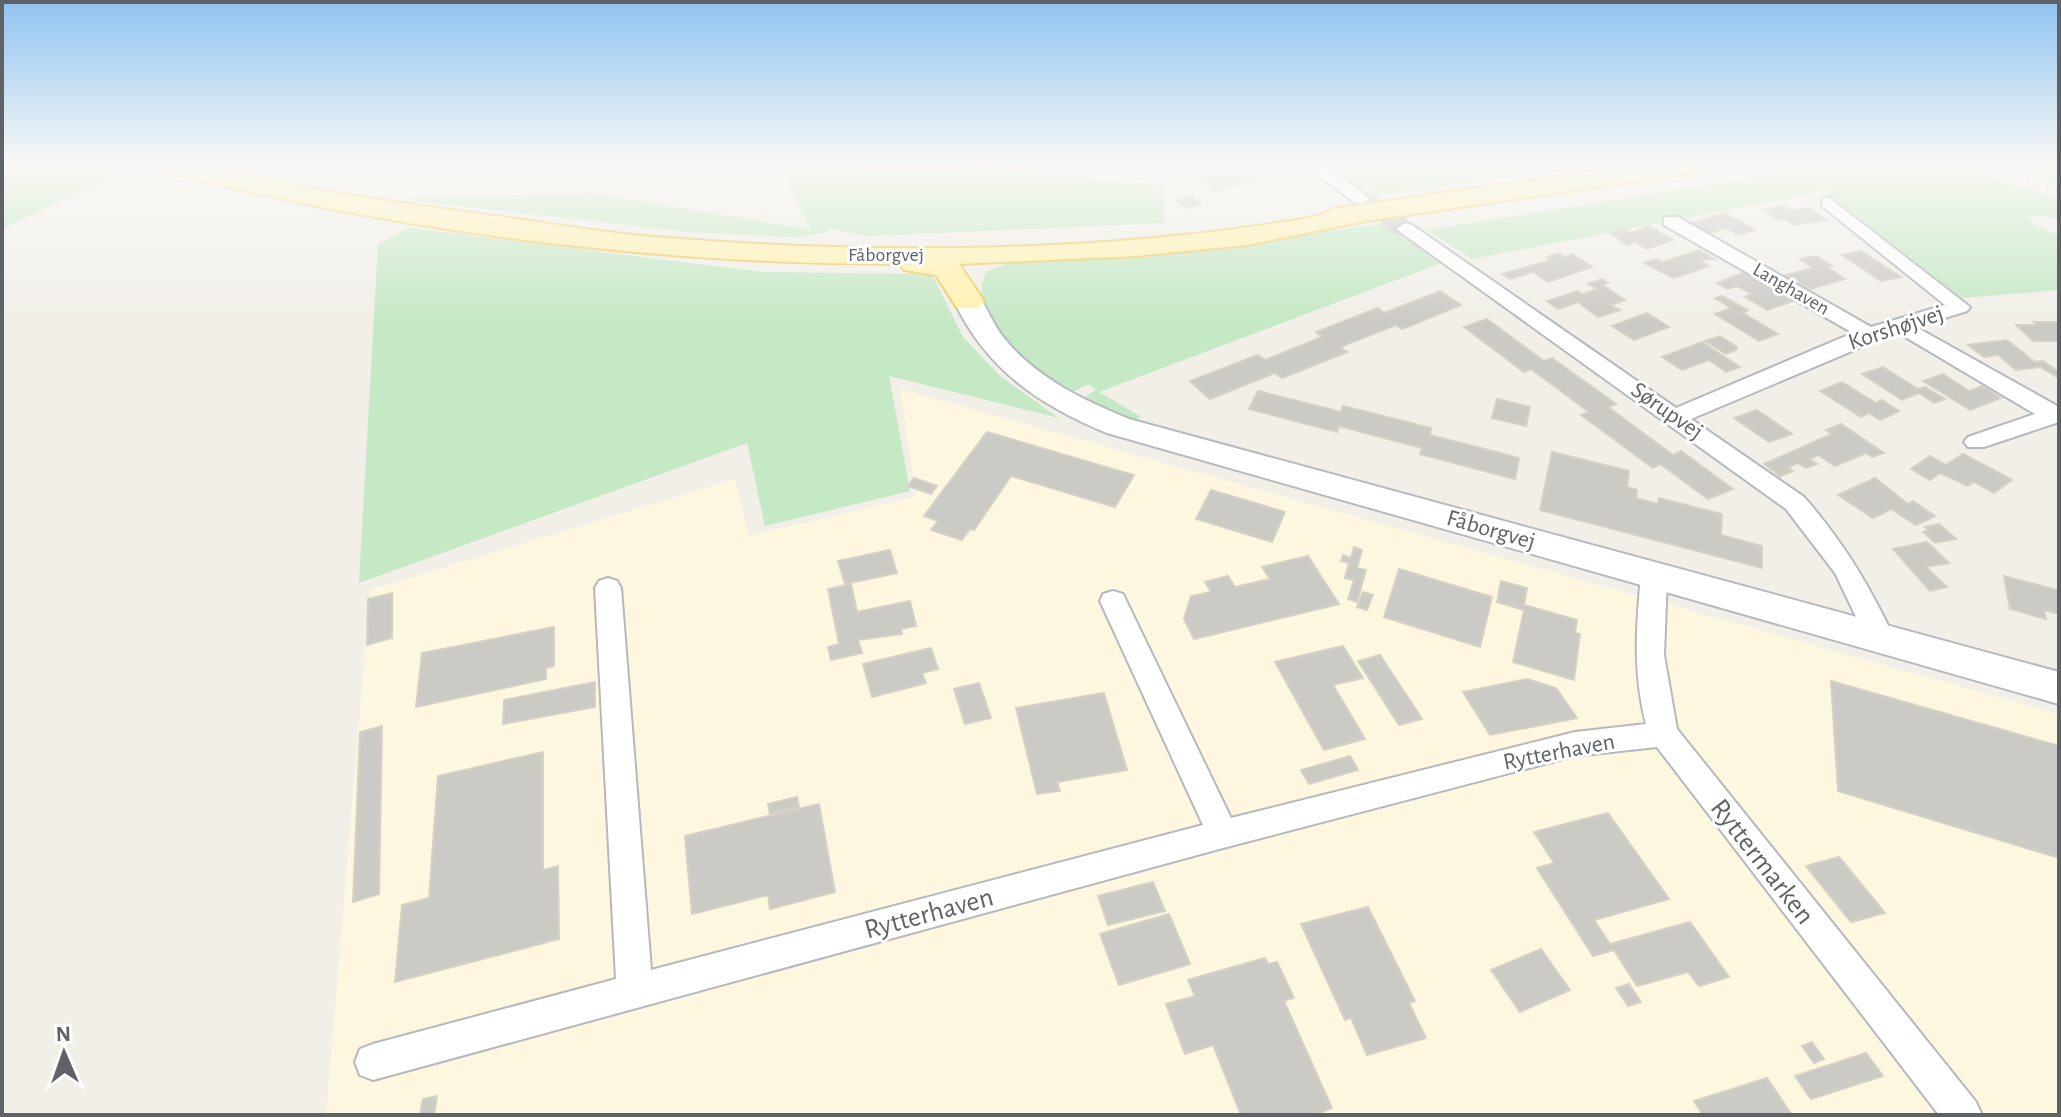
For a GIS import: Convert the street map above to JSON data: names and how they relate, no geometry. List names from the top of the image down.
{
  "streets": {
    "main road": ["Fåborgvej"],
    "street": [
      "Langhaven",
      "Korshøjvej",
      "Sørupvej",
      "Rytterhaven",
      "Ryttermarken"
    ]
  },
  "crossings": [
    ["Fåborgvej", "Sørupvej"],
    ["Fåborgvej", "Ryttermarken"],
    ["Langhaven", "Korshøjvej"],
    ["Korshøjvej", "Sørupvej"],
    ["Rytterhaven", "Ryttermarken"]
  ],
  "north": "top"
}
